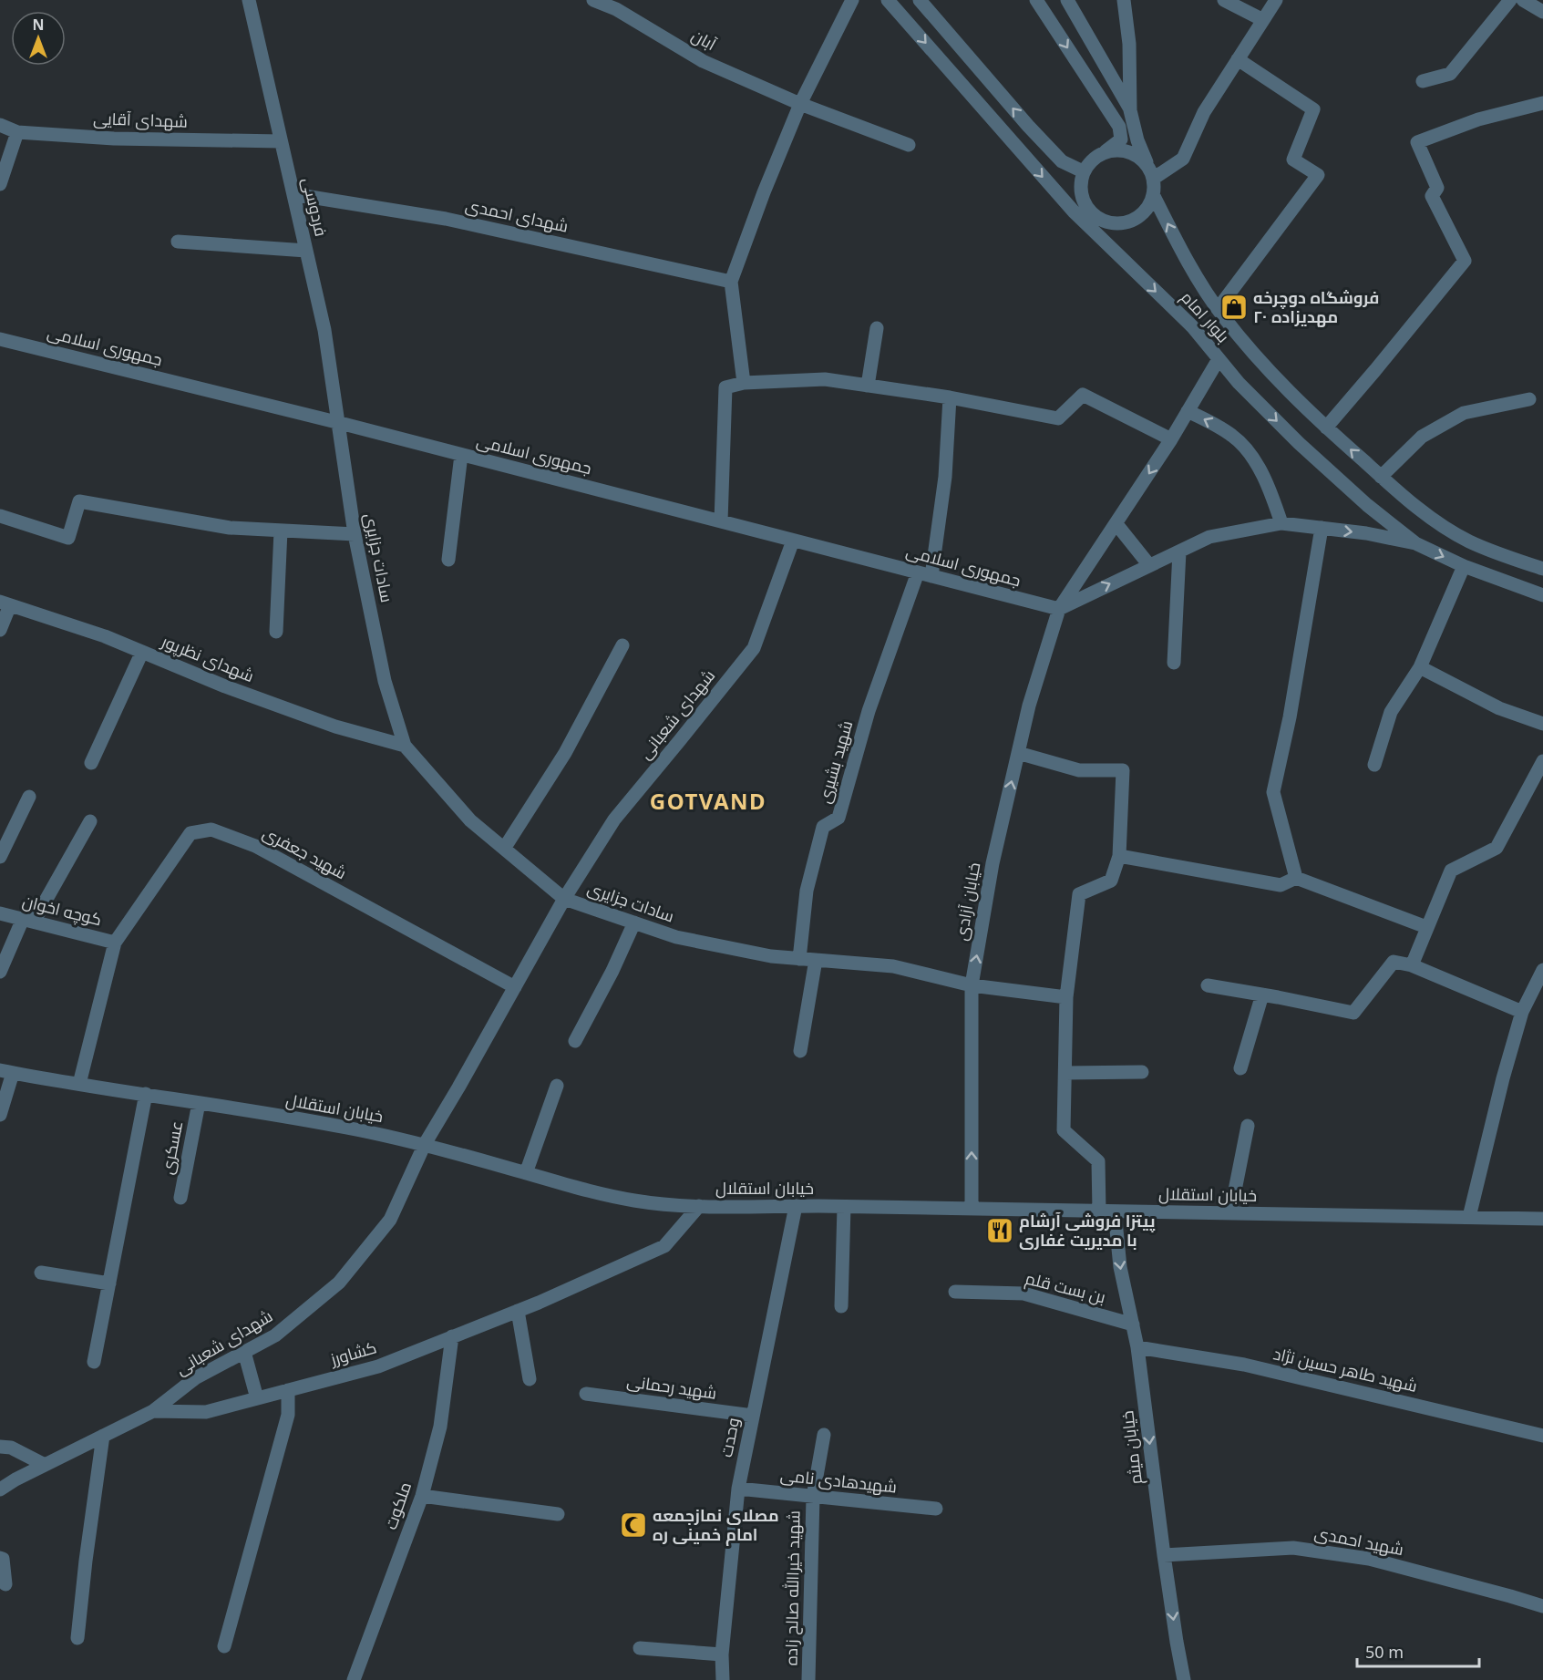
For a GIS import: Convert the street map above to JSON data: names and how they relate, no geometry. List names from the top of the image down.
{
  "streets": {
    "street": [
      "آبان",
      "شهدای آقایی",
      "فردوسی",
      "شهدای احمدی",
      "بلوار امام",
      "جمهوری اسلامی",
      "سادات جزایری",
      "شهدای نظرپور",
      "شهدای شعبانی",
      "شهید بشیری",
      "شهید جعفری",
      "خیابان آزادی",
      "کوچه اخوان",
      "خیابان استقلال",
      "عسکری",
      "بن بست قلم",
      "کشاورز",
      "شهید طاهر حسین نژاد",
      "شهید رحمانی",
      "وحدت",
      "خیابان میثم",
      "شهیدهادی نامی",
      "ملکوت",
      "شهید احمدی",
      "شهید خیراالله صالح زاده"
    ]
  },
  "crossings": [
    ["شهدای آقایی", "فردوسی"],
    ["فردوسی", "شهدای احمدی"],
    ["فردوسی", "جمهوری اسلامی"],
    ["فردوسی", "سادات جزایری"],
    ["جمهوری اسلامی", "سادات جزایری"],
    ["جمهوری اسلامی", "شهدای شعبانی"],
    ["جمهوری اسلامی", "شهید بشیری"],
    ["جمهوری اسلامی", "خیابان آزادی"],
    ["سادات جزایری", "شهدای نظرپور"],
    ["سادات جزایری", "شهدای شعبانی"],
    ["سادات جزایری", "شهید بشیری"],
    ["سادات جزایری", "خیابان آزادی"],
    ["شهدای شعبانی", "شهید جعفری"],
    ["شهدای شعبانی", "خیابان استقلال"],
    ["شهدای شعبانی", "کشاورز"],
    ["شهید جعفری", "کوچه اخوان"],
    ["خیابان آزادی", "خیابان استقلال"],
    ["خیابان استقلال", "عسکری"],
    ["خیابان استقلال", "کشاورز"],
    ["خیابان استقلال", "وحدت"],
    ["خیابان استقلال", "خیابان میثم"],
    ["بن بست قلم", "خیابان میثم"],
    ["کشاورز", "ملکوت"],
    ["شهید طاهر حسین نژاد", "خیابان میثم"],
    ["شهید رحمانی", "وحدت"],
    ["وحدت", "شهیدهادی نامی"],
    ["خیابان میثم", "شهید احمدی"],
    ["شهیدهادی نامی", "شهید خیراالله صالح زاده"]
  ],
  "one_way": ["خیابان آزادی", "خیابان میثم"],
  "districts": ["GOTVAND"],
  "places": {
    "shop": ["فروشگاه دوچرخه ۲۰ مهدیزاده"],
    "restaurant": ["پیتزا فروشی آرشام با مدیریت غفاری"],
    "mosque": ["مصلای نمازجمعه امام خمینی ره"]
  },
  "scale_bar": "50 m",
  "north": "top"
}
